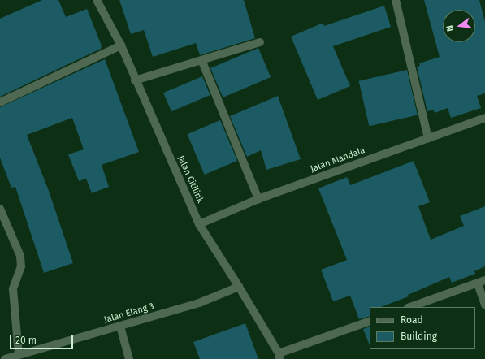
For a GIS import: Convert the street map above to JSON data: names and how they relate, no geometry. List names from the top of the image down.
{
  "streets": {
    "street": ["Jalan Mandala", "Jalan Citilink", "Jalan Elang 3"]
  },
  "crossings": [
    ["Jalan Mandala", "Jalan Citilink"],
    ["Jalan Citilink", "Jalan Elang 3"]
  ],
  "legend": ["Road", "Building"],
  "scale_bar": "20 m",
  "north": "left"
}
